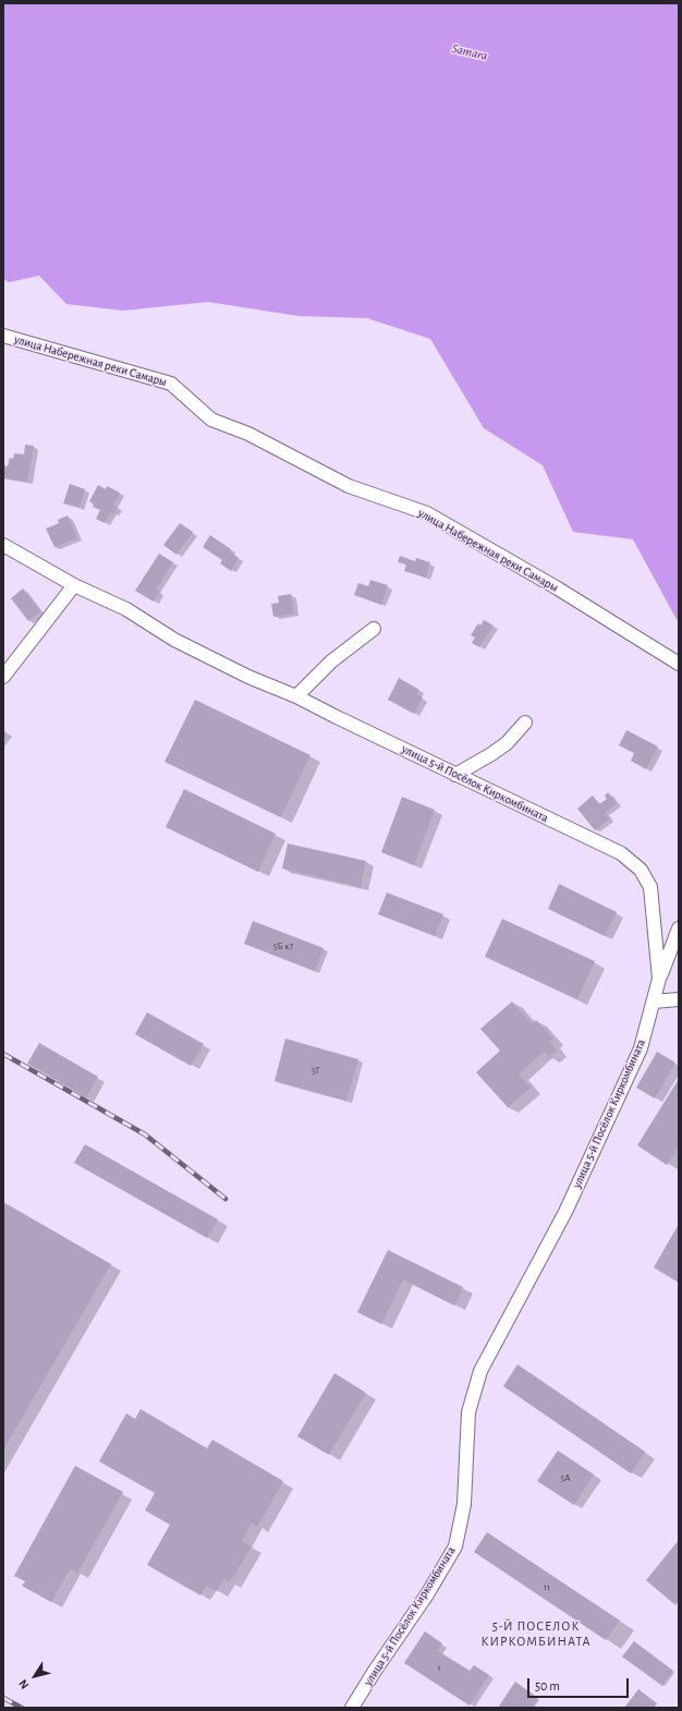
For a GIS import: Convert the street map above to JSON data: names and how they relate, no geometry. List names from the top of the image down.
{
  "streets": {
    "street": ["улица Набережная реки Самары", "улица 5-й Посёлок Киркомбината"]
  },
  "districts": ["5-Й ПОСЕЛОК КИРКОМБИНАТА"],
  "water": ["Samara"],
  "house_numbers": [
    "5Б к7",
    "5Г",
    "5А",
    "11",
    "1"
  ],
  "scale_bar": "50 m",
  "north": "bottom left"
}
